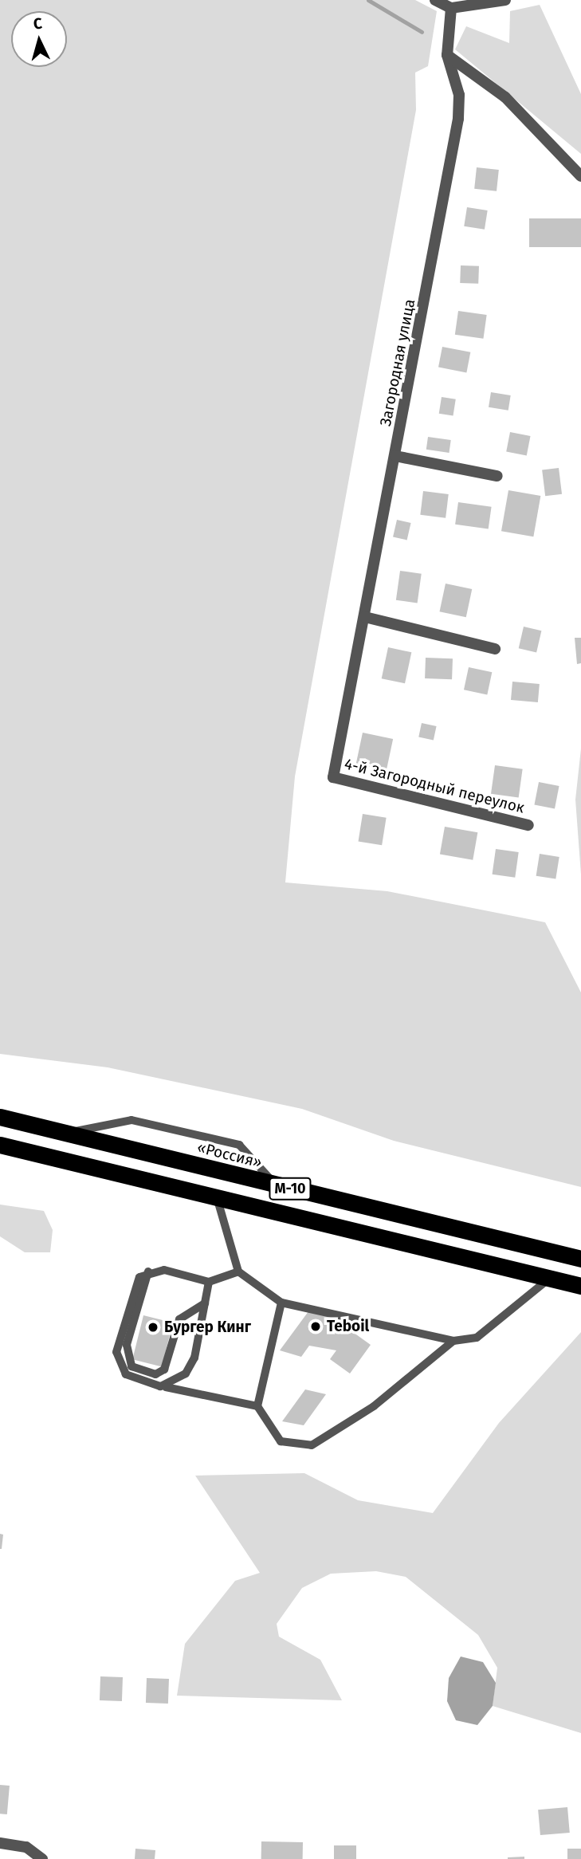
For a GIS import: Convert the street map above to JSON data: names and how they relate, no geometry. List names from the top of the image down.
{
  "streets": {
    "highway": ["«Россия»", "М-10"],
    "street": ["Загородная улица", "4-й Загородный переулок"]
  },
  "crossings": [
    ["Загородная улица", "4-й Загородный переулок"]
  ],
  "places": ["Teboil", "Бургер Кинг"],
  "north": "top"
}
